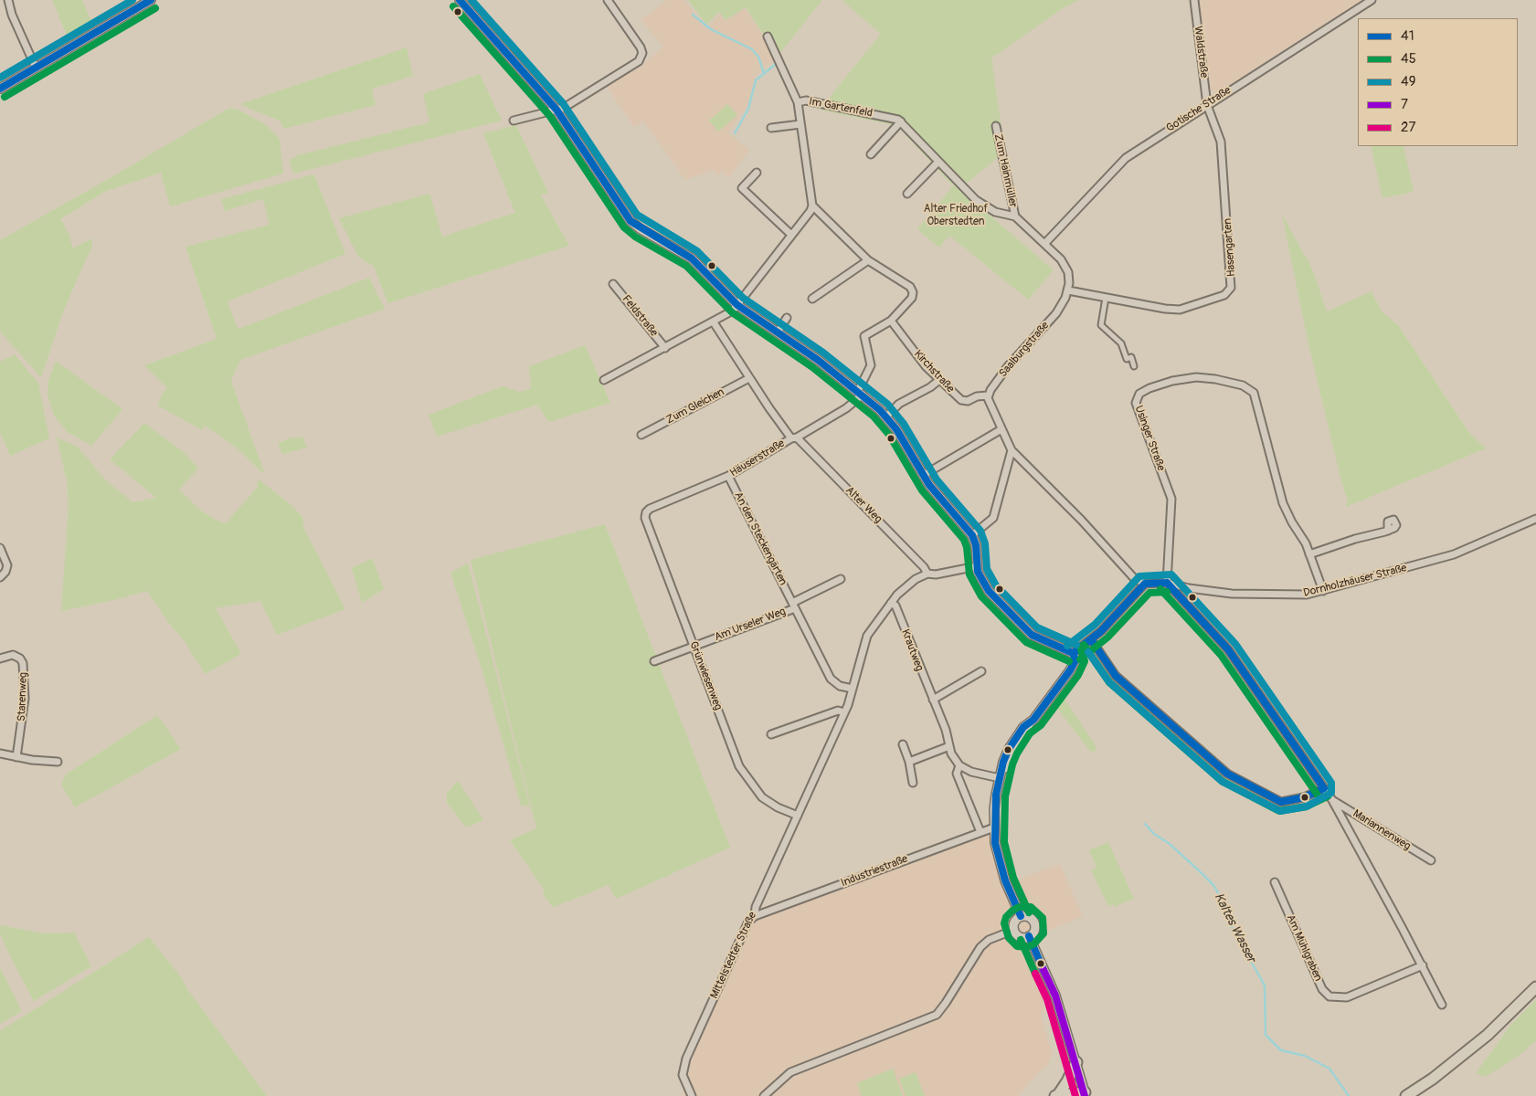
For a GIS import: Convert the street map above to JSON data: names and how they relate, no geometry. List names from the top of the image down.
{
  "streets": {
    "street": [
      "Waldstraße",
      "Im Gartenfeld",
      "Gotische Straße",
      "Zum Hainmüller",
      "Hasengarten",
      "Feldstraße",
      "Saalburgstraße",
      "Kirchstraße",
      "Zum Gleichen",
      "Usinger Straße",
      "Häuserstraße",
      "Alter Weg",
      "An den Steckengärten",
      "Dornholzhäuser Straße",
      "Am Urseler Weg",
      "Krautweg",
      "Grünwiesenweg",
      "Starenweg",
      "Mariannenweg",
      "Industriestraße",
      "Am Mühlgraben",
      "Mittelstedter Straße"
    ]
  },
  "crossings": [
    ["Waldstraße", "Gotische Straße"],
    ["Waldstraße", "Hasengarten"],
    ["Gotische Straße", "Hasengarten"],
    ["Hasengarten", "Saalburgstraße"],
    ["Feldstraße", "Alter Weg"],
    ["Saalburgstraße", "Kirchstraße"],
    ["Zum Gleichen", "Alter Weg"],
    ["Usinger Straße", "Dornholzhäuser Straße"],
    ["Häuserstraße", "Alter Weg"],
    ["Häuserstraße", "An den Steckengärten"],
    ["Häuserstraße", "Grünwiesenweg"],
    ["Alter Weg", "Mittelstedter Straße"],
    ["An den Steckengärten", "Am Urseler Weg"],
    ["An den Steckengärten", "Mittelstedter Straße"],
    ["Am Urseler Weg", "Grünwiesenweg"],
    ["Krautweg", "Industriestraße"],
    ["Krautweg", "Mittelstedter Straße"],
    ["Grünwiesenweg", "Mittelstedter Straße"],
    ["Industriestraße", "Mittelstedter Straße"]
  ],
  "water": ["Kaltes Wasser"],
  "parks": ["Alter Friedhof Oberstedten"],
  "lines": [
    "transit line 41",
    "transit line 49",
    "transit line 45",
    "transit line 7",
    "transit line 27"
  ],
  "legend": [
    "41",
    "45",
    "49",
    "7",
    "27"
  ]
}
